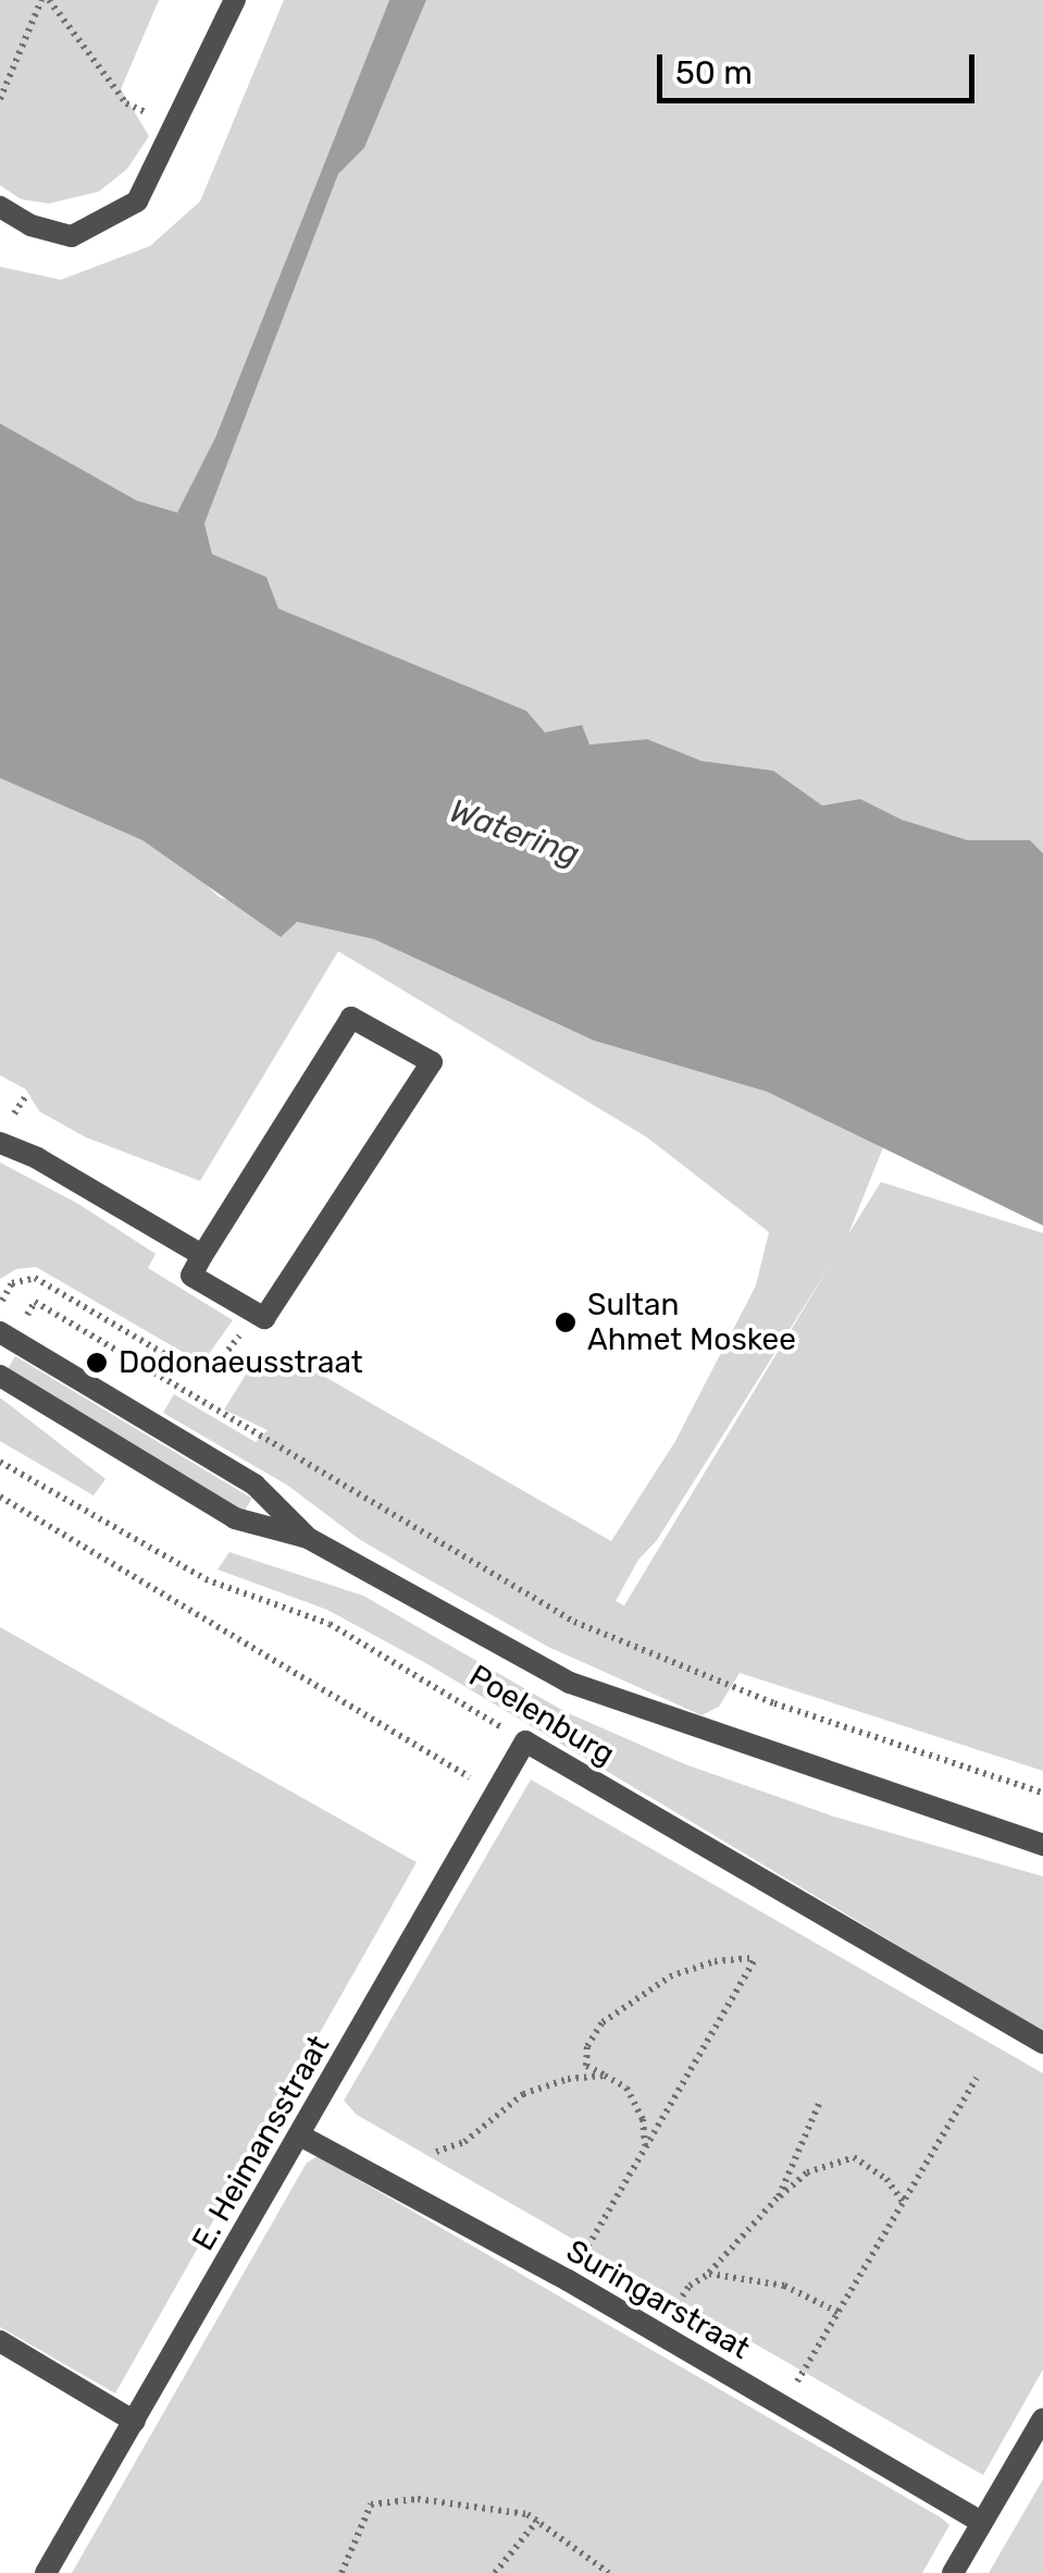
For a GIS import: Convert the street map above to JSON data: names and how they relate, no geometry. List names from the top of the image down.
{
  "streets": {
    "street": ["Poelenburg", "E. Heimansstraat", "Suringarstraat"]
  },
  "crossings": [
    ["Poelenburg", "E. Heimansstraat"],
    ["E. Heimansstraat", "Suringarstraat"]
  ],
  "water": ["Watering"],
  "places": ["Sultan Ahmet Moskee", "Dodonaeusstraat"],
  "scale_bar": "50 m"
}
